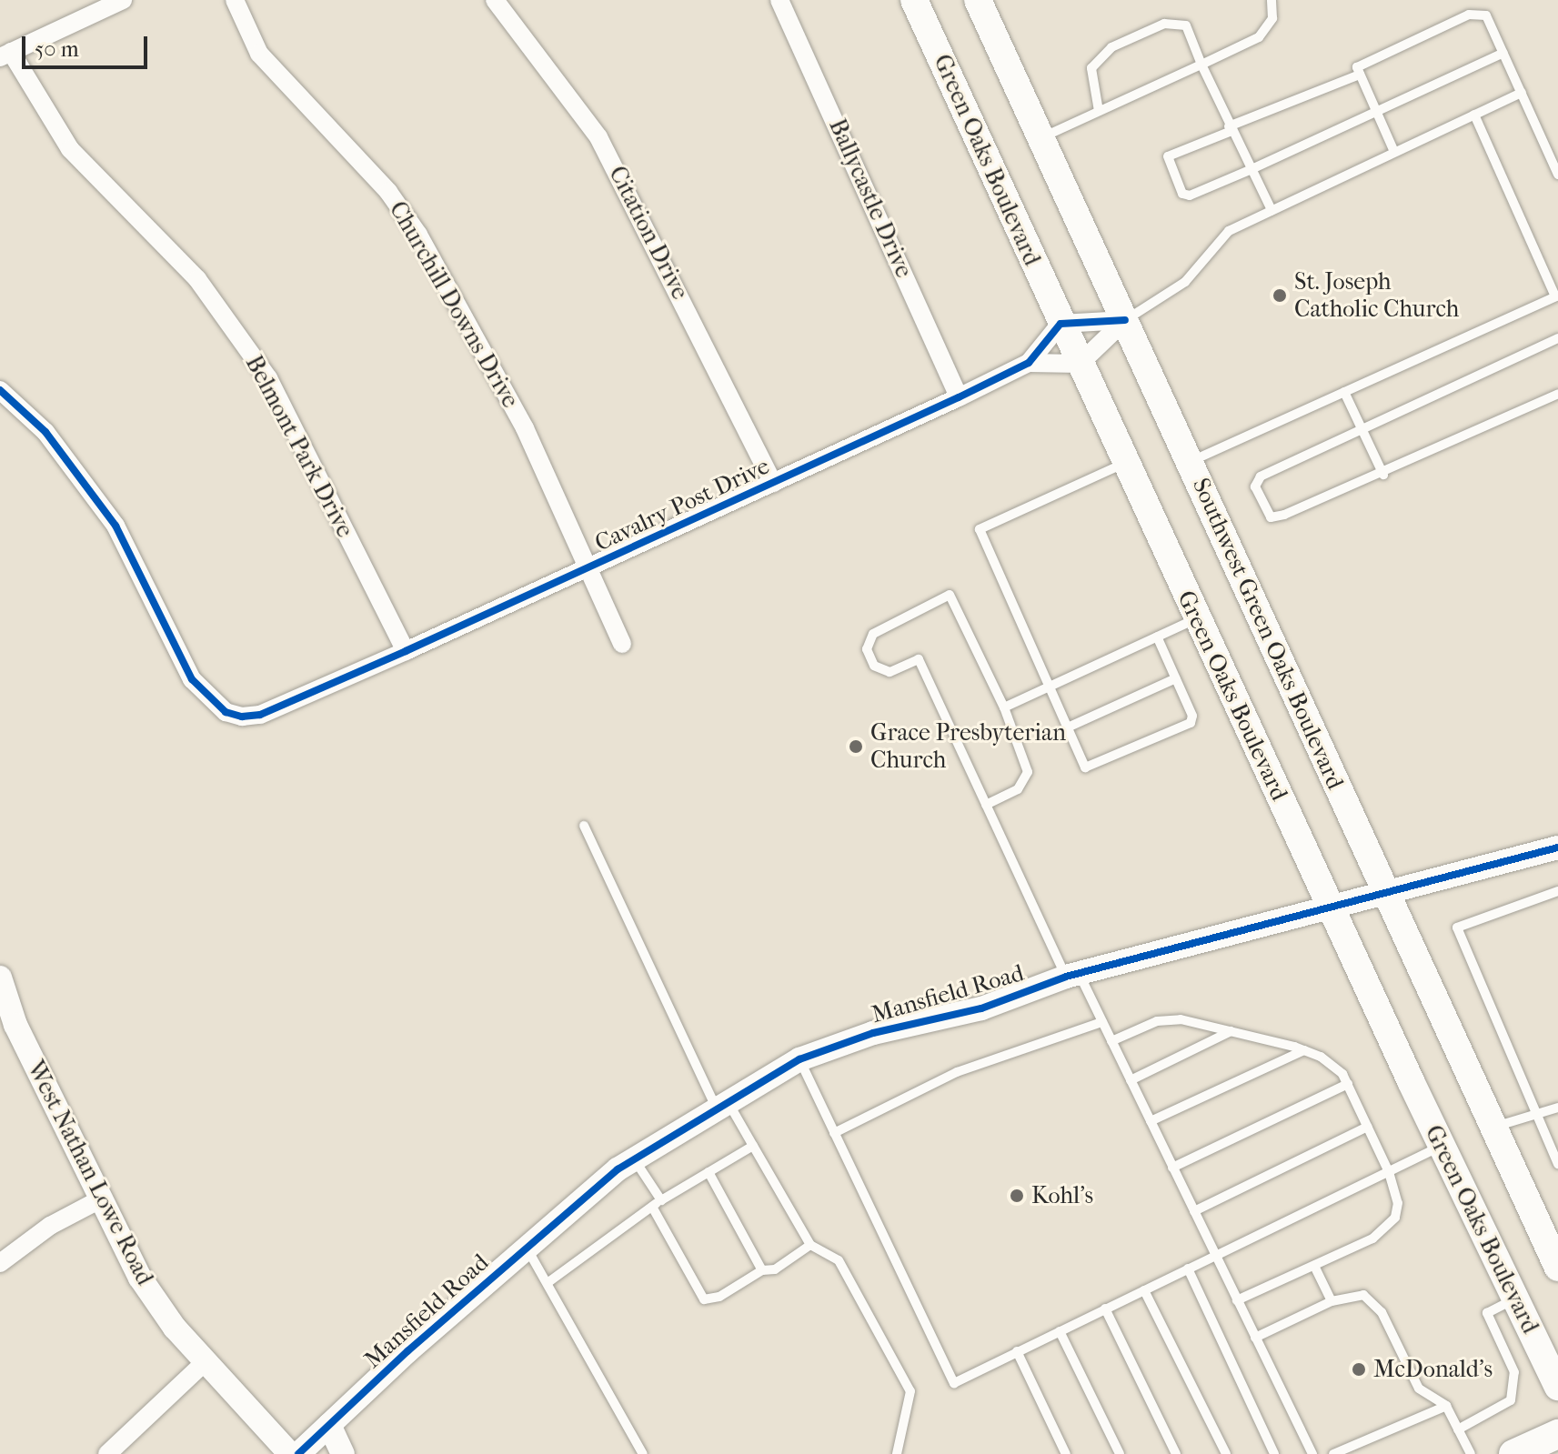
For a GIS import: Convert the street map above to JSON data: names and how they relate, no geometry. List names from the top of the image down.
{
  "streets": {
    "main road": ["Green Oaks Boulevard", "Southwest Green Oaks Boulevard"],
    "street": [
      "Ballycastle Drive",
      "Citation Drive",
      "Churchill Downs Drive",
      "Belmont Park Drive",
      "Cavalry Post Drive",
      "Mansfield Road",
      "West Nathan Lowe Road"
    ]
  },
  "crossings": [
    ["Green Oaks Boulevard", "Cavalry Post Drive"],
    ["Green Oaks Boulevard", "Mansfield Road"],
    ["Ballycastle Drive", "Cavalry Post Drive"],
    ["Citation Drive", "Cavalry Post Drive"],
    ["Churchill Downs Drive", "Cavalry Post Drive"],
    ["Belmont Park Drive", "Cavalry Post Drive"],
    ["Southwest Green Oaks Boulevard", "Mansfield Road"]
  ],
  "places": [
    "St. Joseph Catholic Church",
    "Grace Presbyterian Church",
    "Kohl's",
    "McDonald's"
  ],
  "scale_bar": "50 m"
}
